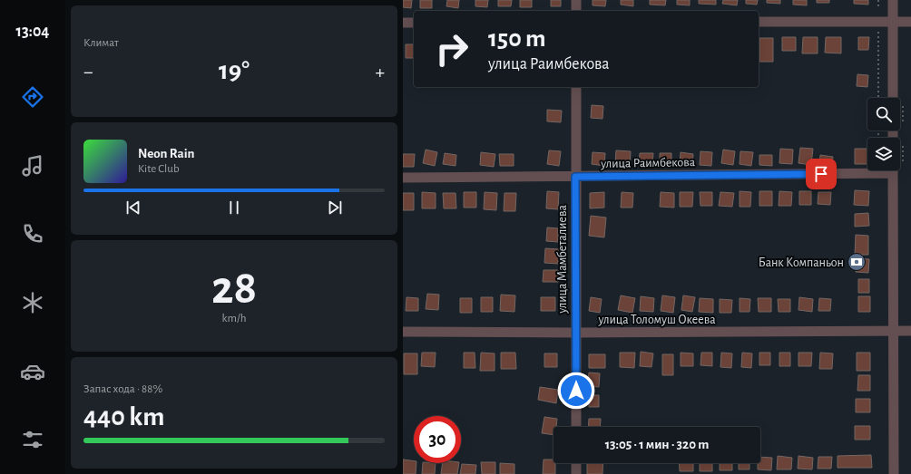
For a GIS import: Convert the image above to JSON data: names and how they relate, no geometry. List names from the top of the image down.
{
  "streets": {
    "street": ["улица Раимбекова", "улица Мамбеталиева", "улица Толомуш Океева"]
  },
  "crossings": [
    ["улица Раимбекова", "улица Мамбеталиева"],
    ["улица Мамбеталиева", "улица Толомуш Океева"]
  ],
  "places": {
    "bank": ["Банк Компаньон"]
  },
  "page": {
    "tabs": "13:04",
    "tile": [
      "Климат",
      ["28", "km/h"],
      ["Запас хода · 88%", "440 km"]
    ],
    "turn": ["150 m", "улица Раимбекова"],
    "heat": ["−", "19°", "+"],
    "song": ["Neon Rain", "Kite Club"],
    "limit": "30",
    "trip": "13:05 · 1 мин · 320 m"
  }
}
